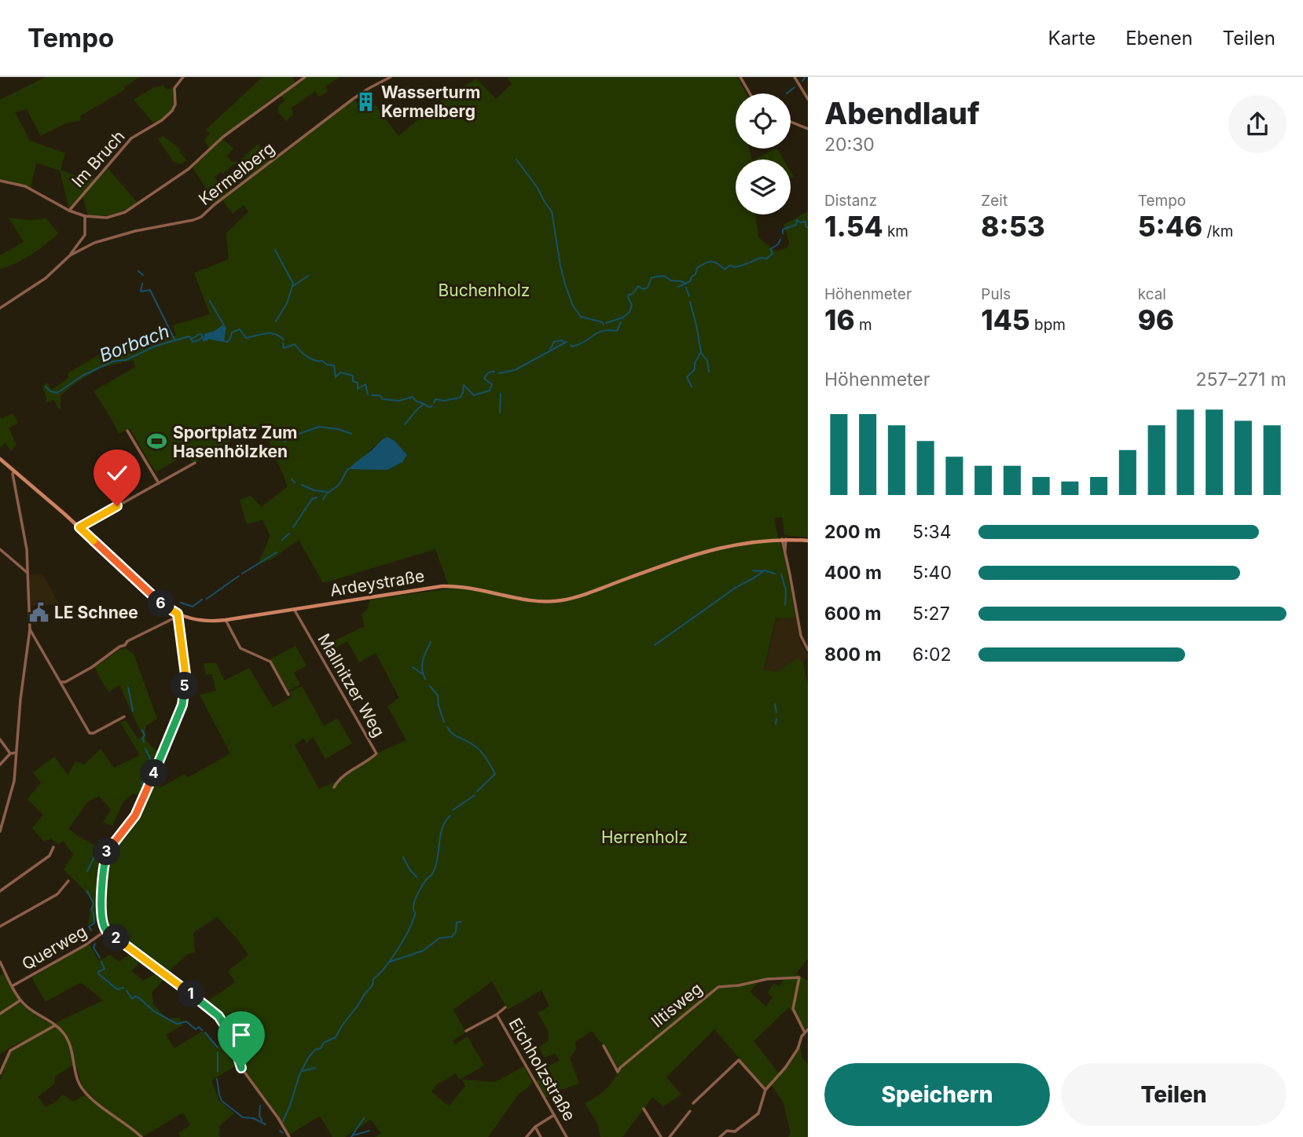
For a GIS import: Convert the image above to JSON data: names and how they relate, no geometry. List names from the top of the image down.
{
  "streets": {
    "main road": ["Ardeystraße"],
    "street": [
      "Im Bruch",
      "Kermelberg",
      "Mallnitzer Weg",
      "Querweg",
      "Iltisweg",
      "Eichholzstraße"
    ]
  },
  "crossings": [
    ["Ardeystraße", "Mallnitzer Weg"]
  ],
  "water": ["Borbach"],
  "parks": ["Buchenholz", "Herrenholz"],
  "places": {
    "building": ["Wasserturm Kermelberg"],
    "sports": ["Sportplatz Zum Hasenhölzken"],
    "public building": ["LE Schnee"]
  },
  "page": {
    "header": "Tempo",
    "nav": ["Karte", "Ebenen", "Teilen"],
    "heading": ["Abendlauf", "20:30"],
    "stats": [
      ["Distanz", "1.54 km"],
      ["Zeit", "8:53"],
      ["Tempo", "5:46 /km"],
      ["Höhenmeter", "16 m"],
      ["Puls", "145 bpm"],
      ["kcal", "96"]
    ],
    "chart": ["Höhenmeter", "257–271 m"],
    "list": [
      {
        "name": "200 m",
        "note": "5:34"
      },
      {
        "name": "400 m",
        "note": "5:40"
      },
      {
        "name": "600 m",
        "note": "5:27"
      },
      {
        "name": "800 m",
        "note": "6:02"
      }
    ],
    "pins": [
      "6",
      "5",
      "4",
      "3",
      "2",
      "1"
    ],
    "buttons": ["Speichern", "Teilen"]
  }
}
